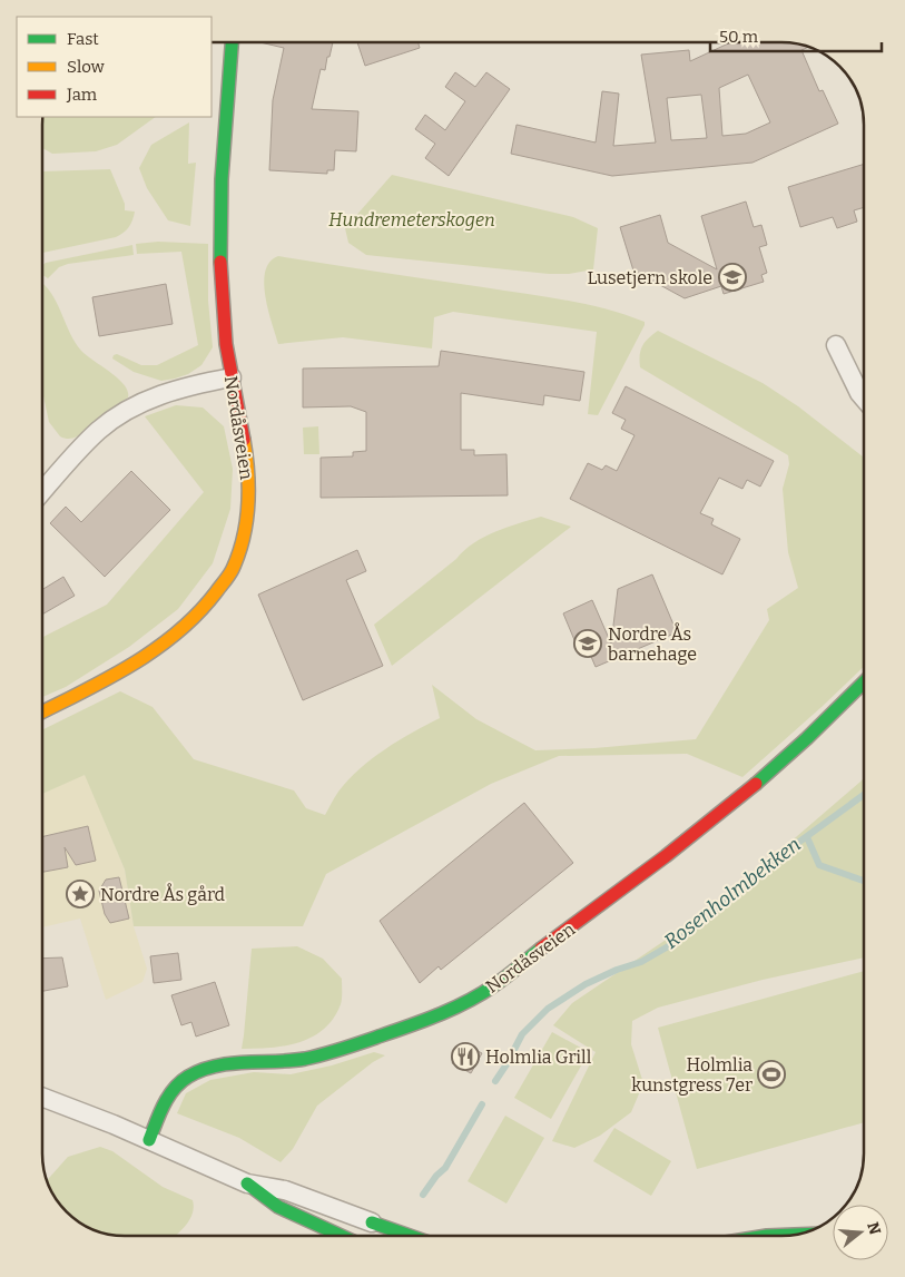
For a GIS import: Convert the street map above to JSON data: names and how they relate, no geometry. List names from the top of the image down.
{
  "streets": {
    "street": ["Nordåsveien"]
  },
  "water": ["Rosenholmbekken"],
  "parks": ["Hundremeterskogen"],
  "places": {
    "school or university": ["Lusetjern skole", "Nordre Ås barnehage"],
    "place": ["Nordre Ås gård"],
    "restaurant": ["Holmlia Grill"],
    "sports": ["Holmlia kunstgress 7er"]
  },
  "legend": ["Fast", "Slow", "Jam"],
  "scale_bar": "50 m",
  "north": "right"
}
